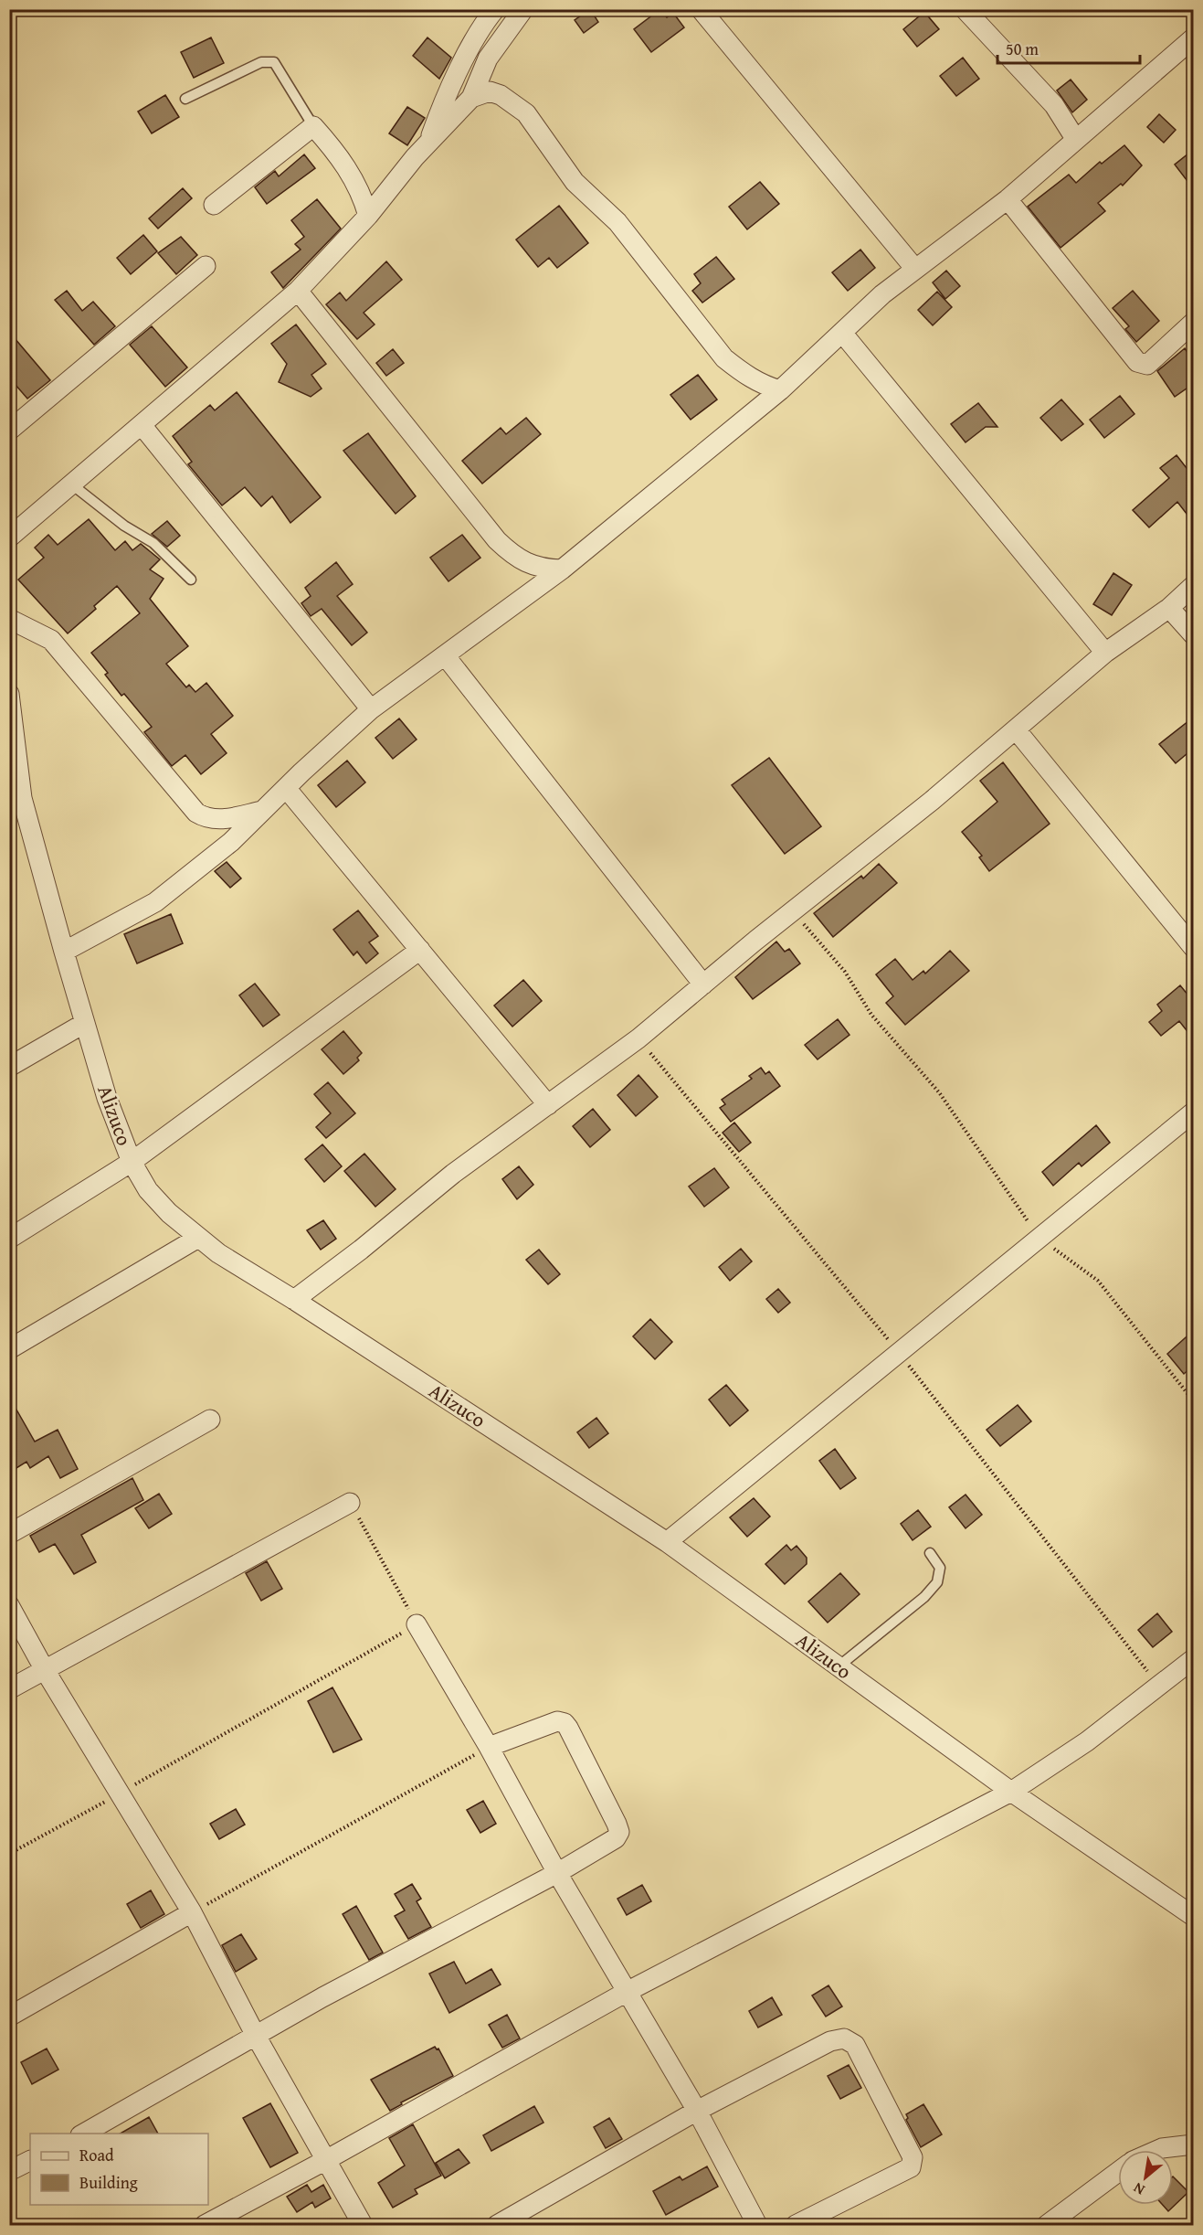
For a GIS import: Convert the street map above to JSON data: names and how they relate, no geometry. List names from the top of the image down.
{
  "streets": {
    "street": ["Alizuco"]
  },
  "legend": ["Road", "Building"],
  "scale_bar": "50 m",
  "north": "bottom left"
}
